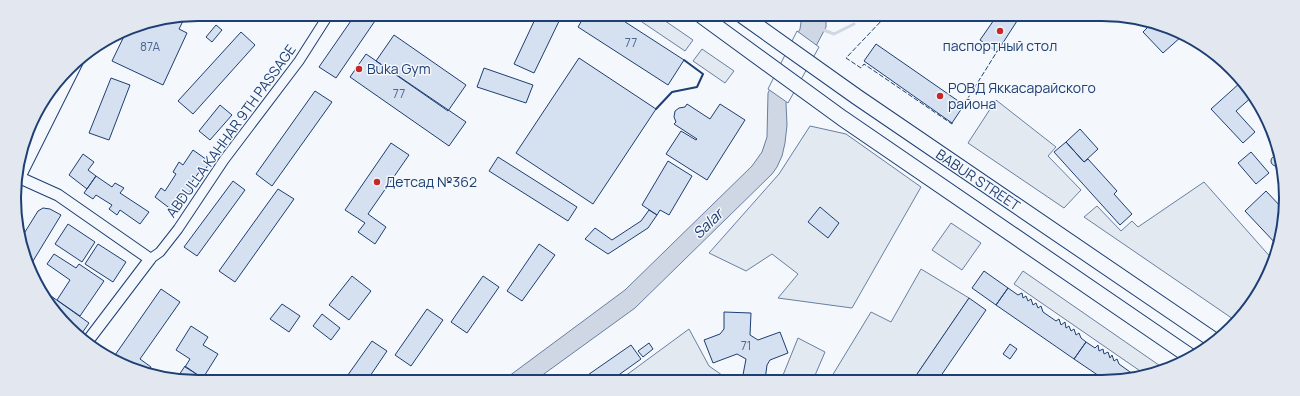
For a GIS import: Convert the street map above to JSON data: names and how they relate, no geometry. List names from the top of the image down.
{
  "streets": {
    "main road": ["BABUR STREET"],
    "street": ["ABDULLA KAHHAR 9TH PASSAGE"]
  },
  "water": ["Salar"],
  "places": [
    "паспортный стол",
    "Buka Gym",
    "РОВД Яккасарайского района",
    "Детсад №362"
  ],
  "house_numbers": [
    "77",
    "87A",
    "77",
    "71"
  ]
}
